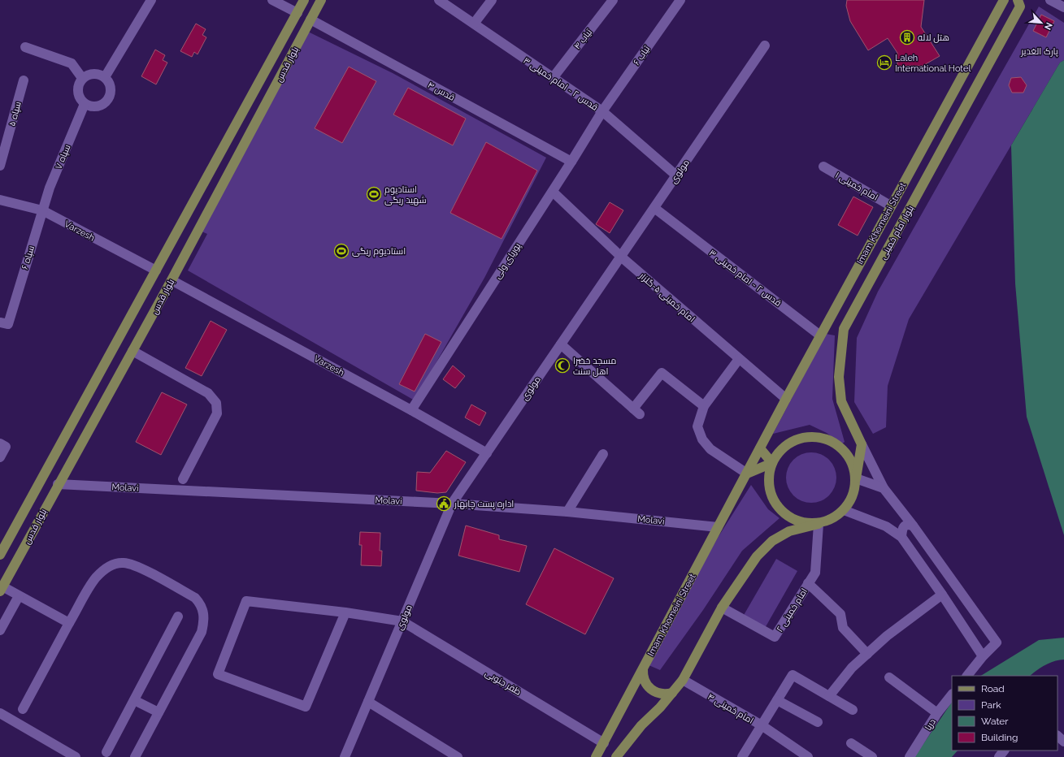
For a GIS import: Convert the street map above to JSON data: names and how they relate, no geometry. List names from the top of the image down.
{
  "streets": {
    "main road": ["بلوار قدس", "Imam Khomeini Street", "بلوار امام خمینی"],
    "street": [
      "تیاب ۴",
      "تیاب ۶",
      "قدس ۲ - امام خمینی ۳",
      "قدس ۴",
      "سپاه ۵",
      "سپاه ۷",
      "مولوی",
      "امام خمینی ۱",
      "Varzesh",
      "سپاه ۶",
      "پوریای ولی",
      "امام خمینی ۵-گلزار",
      "Molavi",
      "امام خمینی ۲",
      "ظفر جنوبی",
      "امام خمینی ۴",
      "دریا"
    ]
  },
  "crossings": [
    ["تیاب ۴", "قدس ۲ - امام خمینی ۳"],
    ["تیاب ۶", "قدس ۲ - امام خمینی ۳"],
    ["تیاب ۶", "پوریای ولی"],
    ["بلوار قدس", "قدس ۴"],
    ["بلوار قدس", "Varzesh"],
    ["بلوار قدس", "Molavi"],
    ["قدس ۲ - امام خمینی ۳", "مولوی"],
    ["قدس ۲ - امام خمینی ۳", "Imam Khomeini Street"],
    ["قدس ۲ - امام خمینی ۳", "پوریای ولی"],
    ["قدس ۴", "پوریای ولی"],
    ["سپاه ۷", "Varzesh"],
    ["سپاه ۷", "سپاه ۶"],
    ["مولوی", "Varzesh"],
    ["مولوی", "امام خمینی ۵-گلزار"],
    ["مولوی", "Molavi"],
    ["مولوی", "ظفر جنوبی"],
    ["امام خمینی ۱", "Imam Khomeini Street"],
    ["Imam Khomeini Street", "امام خمینی ۵-گلزار"],
    ["Imam Khomeini Street", "Molavi"],
    ["Imam Khomeini Street", "ظفر جنوبی"],
    ["Varzesh", "سپاه ۶"],
    ["Varzesh", "پوریای ولی"],
    ["پوریای ولی", "امام خمینی ۵-گلزار"]
  ],
  "parks": ["پارک الغدیر"],
  "places": {
    "building": ["هتل لاله"],
    "hotel": ["Laleh International Hotel"],
    "sports": ["استادیوم شهید ریگی", "استادیوم ریگی"],
    "mosque": ["مسجد خضرا اهل سنت"],
    "public building": ["اداره پست چابهار"]
  },
  "legend": [
    "Road",
    "Park",
    "Water",
    "Building"
  ],
  "north": "bottom right"
}
